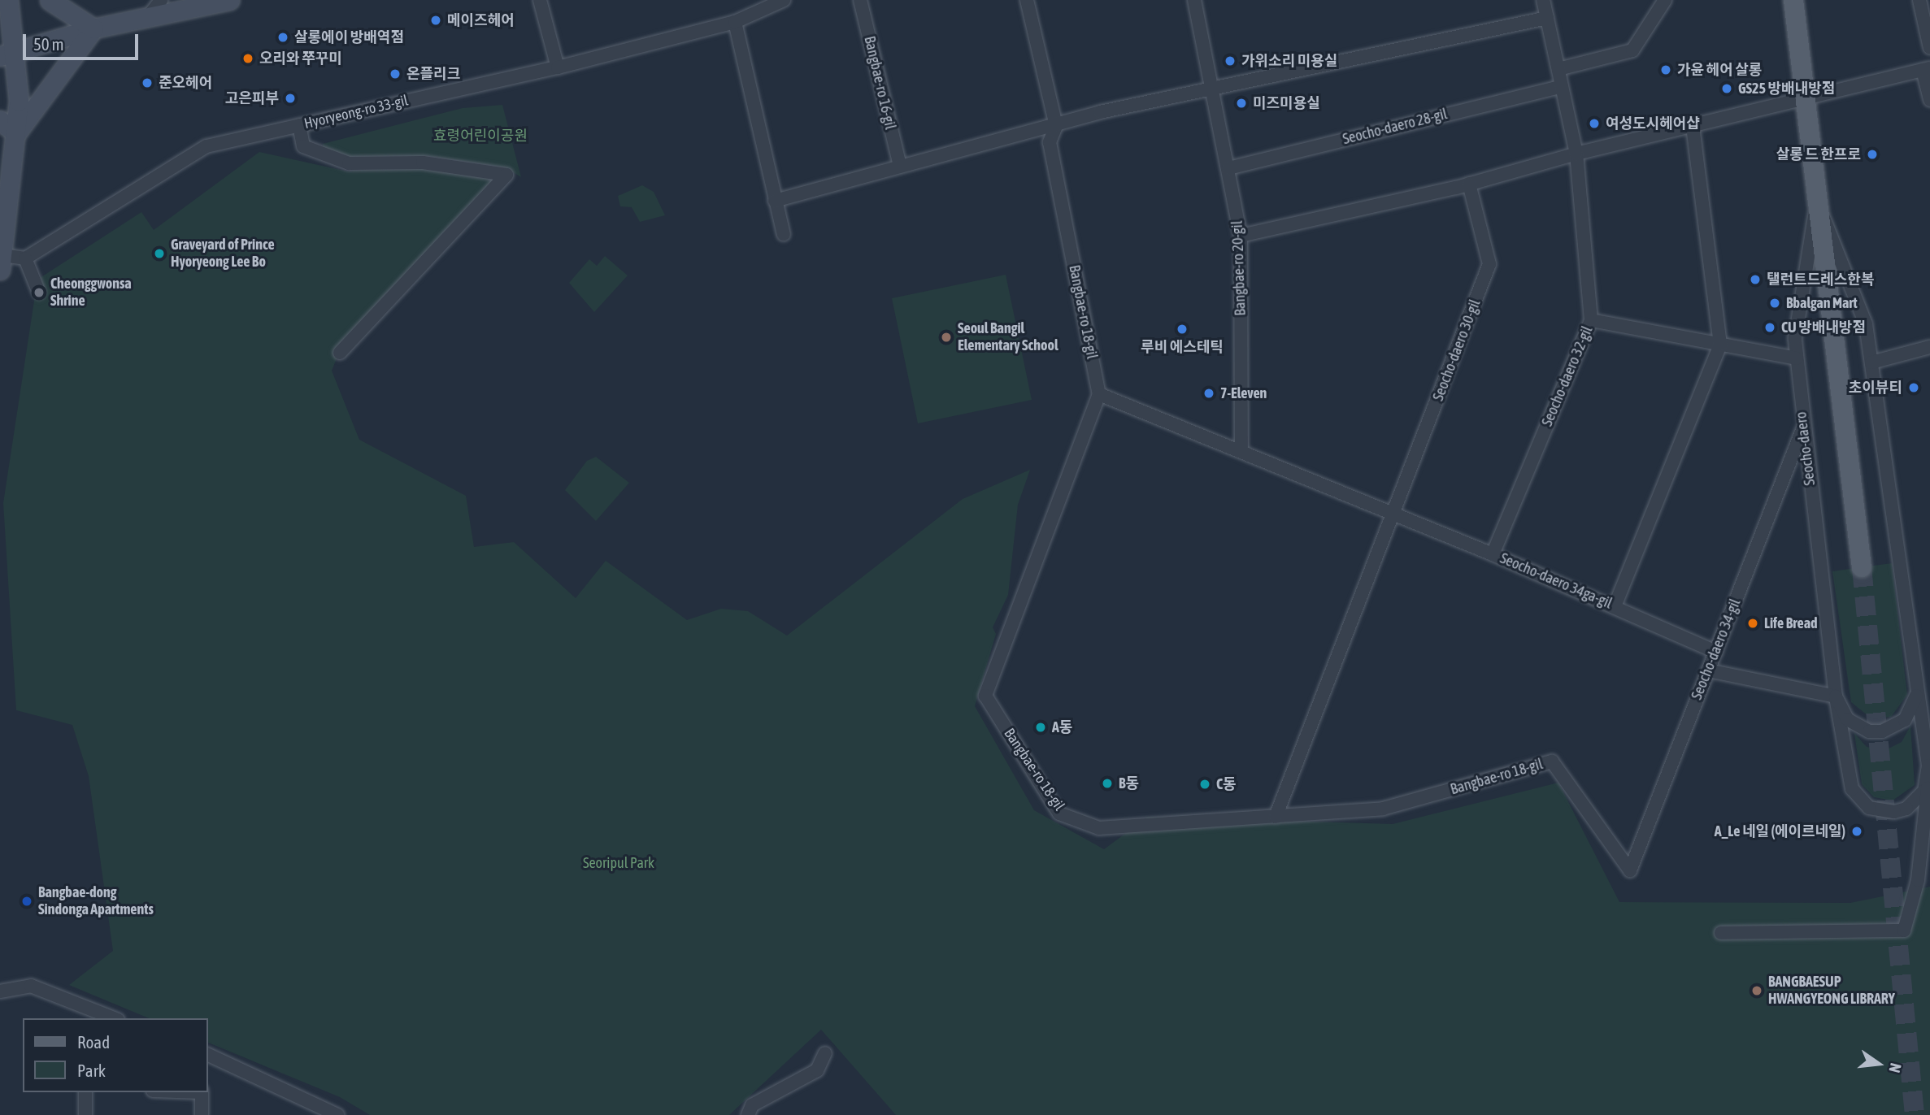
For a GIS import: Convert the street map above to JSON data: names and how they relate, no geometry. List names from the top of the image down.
{
  "streets": {
    "main road": ["Seocho-daero"],
    "street": [
      "Bangbae-ro 16-gil",
      "Hyoryeong-ro 33-gil",
      "Seocho-daero 28-gil",
      "Bangbae-ro 20-gil",
      "Bangbae-ro 18-gil",
      "Seocho-daero 30-gil",
      "Seocho-daero 32-gil",
      "Seocho-daero 34ga-gil",
      "Seocho-daero 34-gil"
    ]
  },
  "crossings": [
    ["Seocho-daero 28-gil", "Bangbae-ro 20-gil"],
    ["Bangbae-ro 20-gil", "Seocho-daero 34ga-gil"],
    ["Bangbae-ro 18-gil", "Seocho-daero 34ga-gil"],
    ["Bangbae-ro 18-gil", "Seocho-daero 34-gil"],
    ["Seocho-daero 30-gil", "Seocho-daero 34ga-gil"],
    ["Seocho-daero 32-gil", "Seocho-daero"],
    ["Seocho-daero 32-gil", "Seocho-daero 34ga-gil"],
    ["Seocho-daero", "Seocho-daero 34-gil"],
    ["Seocho-daero 34ga-gil", "Seocho-daero 34-gil"]
  ],
  "parks": ["효령어린이공원", "Seoripul Park"],
  "places": [
    "메이즈헤어",
    "살롱에이 방배역점",
    "오리와 쭈꾸미",
    "가위소리 미용실",
    "가윤 헤어 살롱",
    "온플리크",
    "준오헤어",
    "GS25 방배내방점",
    "고은피부",
    "미즈미용실",
    "여성도시헤어샵",
    "살롱 드 한프로",
    "Graveyard of Prince Hyoryeong Lee Bo",
    "탤런트드레스한복",
    "Cheonggwonsa Shrine",
    "Bbalgan Mart",
    "CU 방배내방점",
    "루비 에스테틱",
    "Seoul Bangil Elementary School",
    "초이뷰티",
    "7-Eleven",
    "Life Bread",
    "A동",
    "B동",
    "C동",
    "A_Le 네일 (에이르네일)",
    "Bangbae-dong Sindonga Apartments",
    "BANGBAESUP HWANGYEONG LIBRARY"
  ],
  "legend": ["Road", "Park"],
  "scale_bar": "50 m",
  "north": "right"
}
